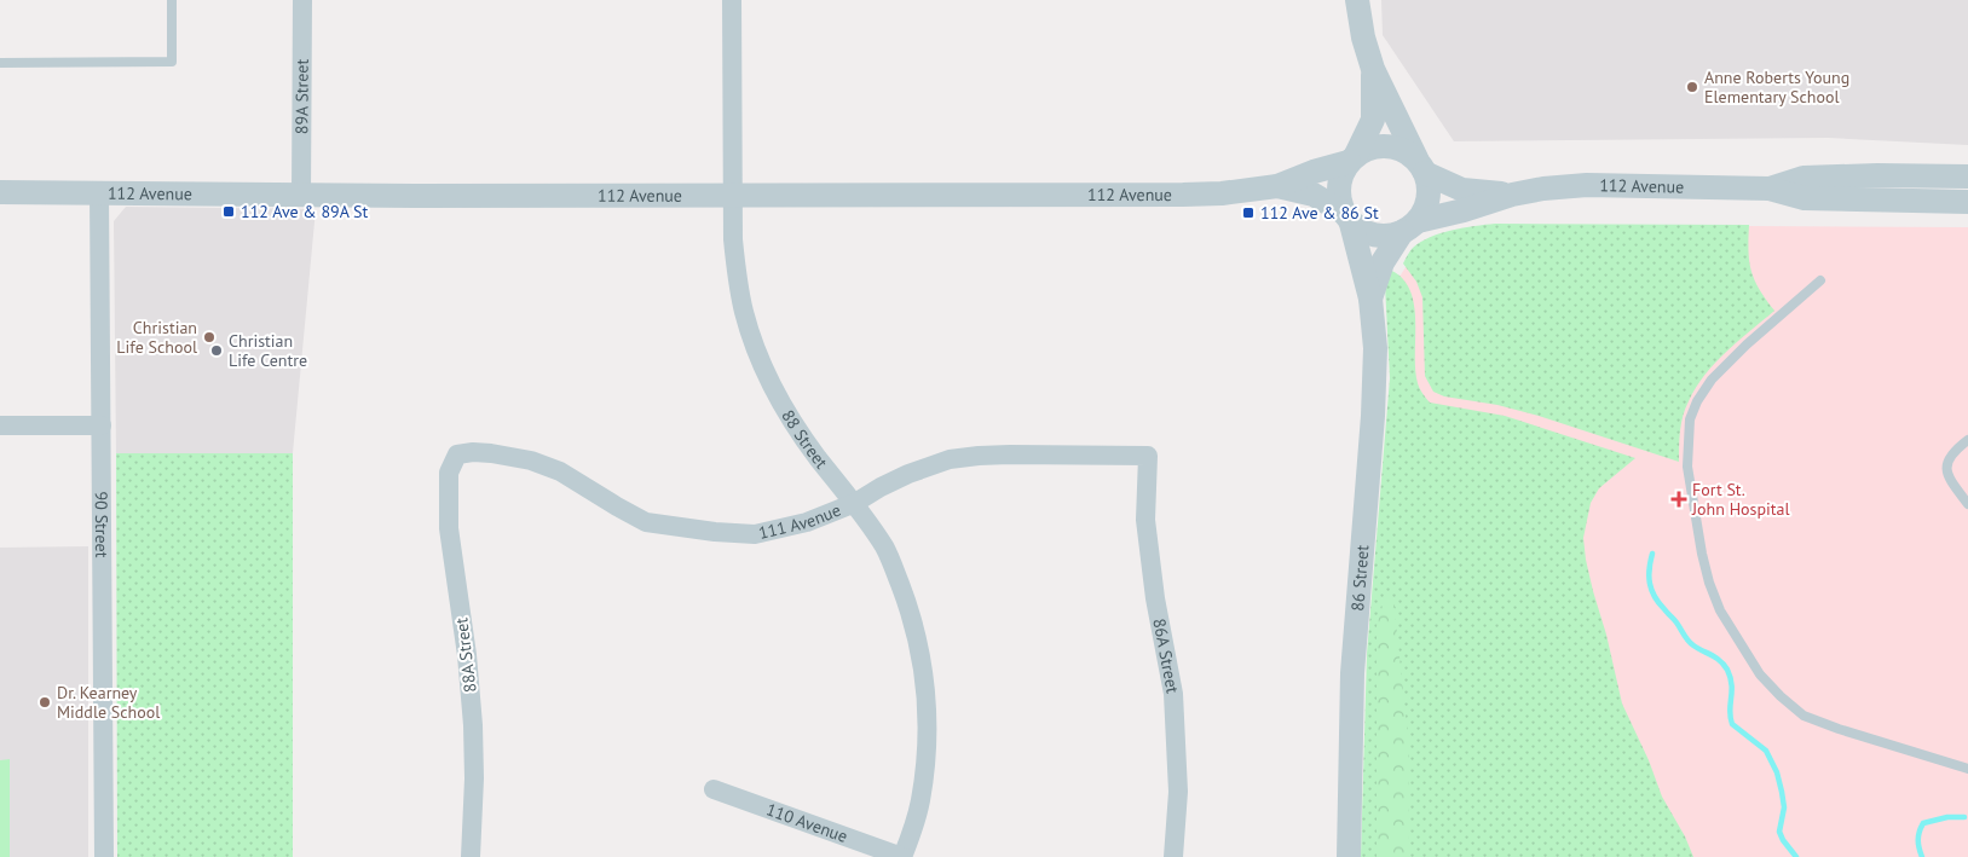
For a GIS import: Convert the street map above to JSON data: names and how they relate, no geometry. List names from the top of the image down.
{
  "streets": {
    "street": [
      "89A Street",
      "112 Avenue",
      "88 Street",
      "111 Avenue",
      "90 Street",
      "86 Street",
      "88A Street",
      "86A Street",
      "110 Avenue"
    ]
  },
  "crossings": [
    ["89A Street", "112 Avenue"],
    ["112 Avenue", "88 Street"],
    ["112 Avenue", "90 Street"],
    ["112 Avenue", "86 Street"],
    ["88 Street", "111 Avenue"],
    ["88 Street", "110 Avenue"],
    ["111 Avenue", "88A Street"],
    ["111 Avenue", "86A Street"]
  ],
  "places": {
    "other": [
      "Anne Roberts Young Elementary School",
      "Christian Life School",
      "Christian Life Centre",
      "Dr. Kearney Middle School"
    ],
    "transit": ["112 Ave & 89A St", "112 Ave & 86 St"],
    "health": ["Fort St. John Hospital"]
  }
}
